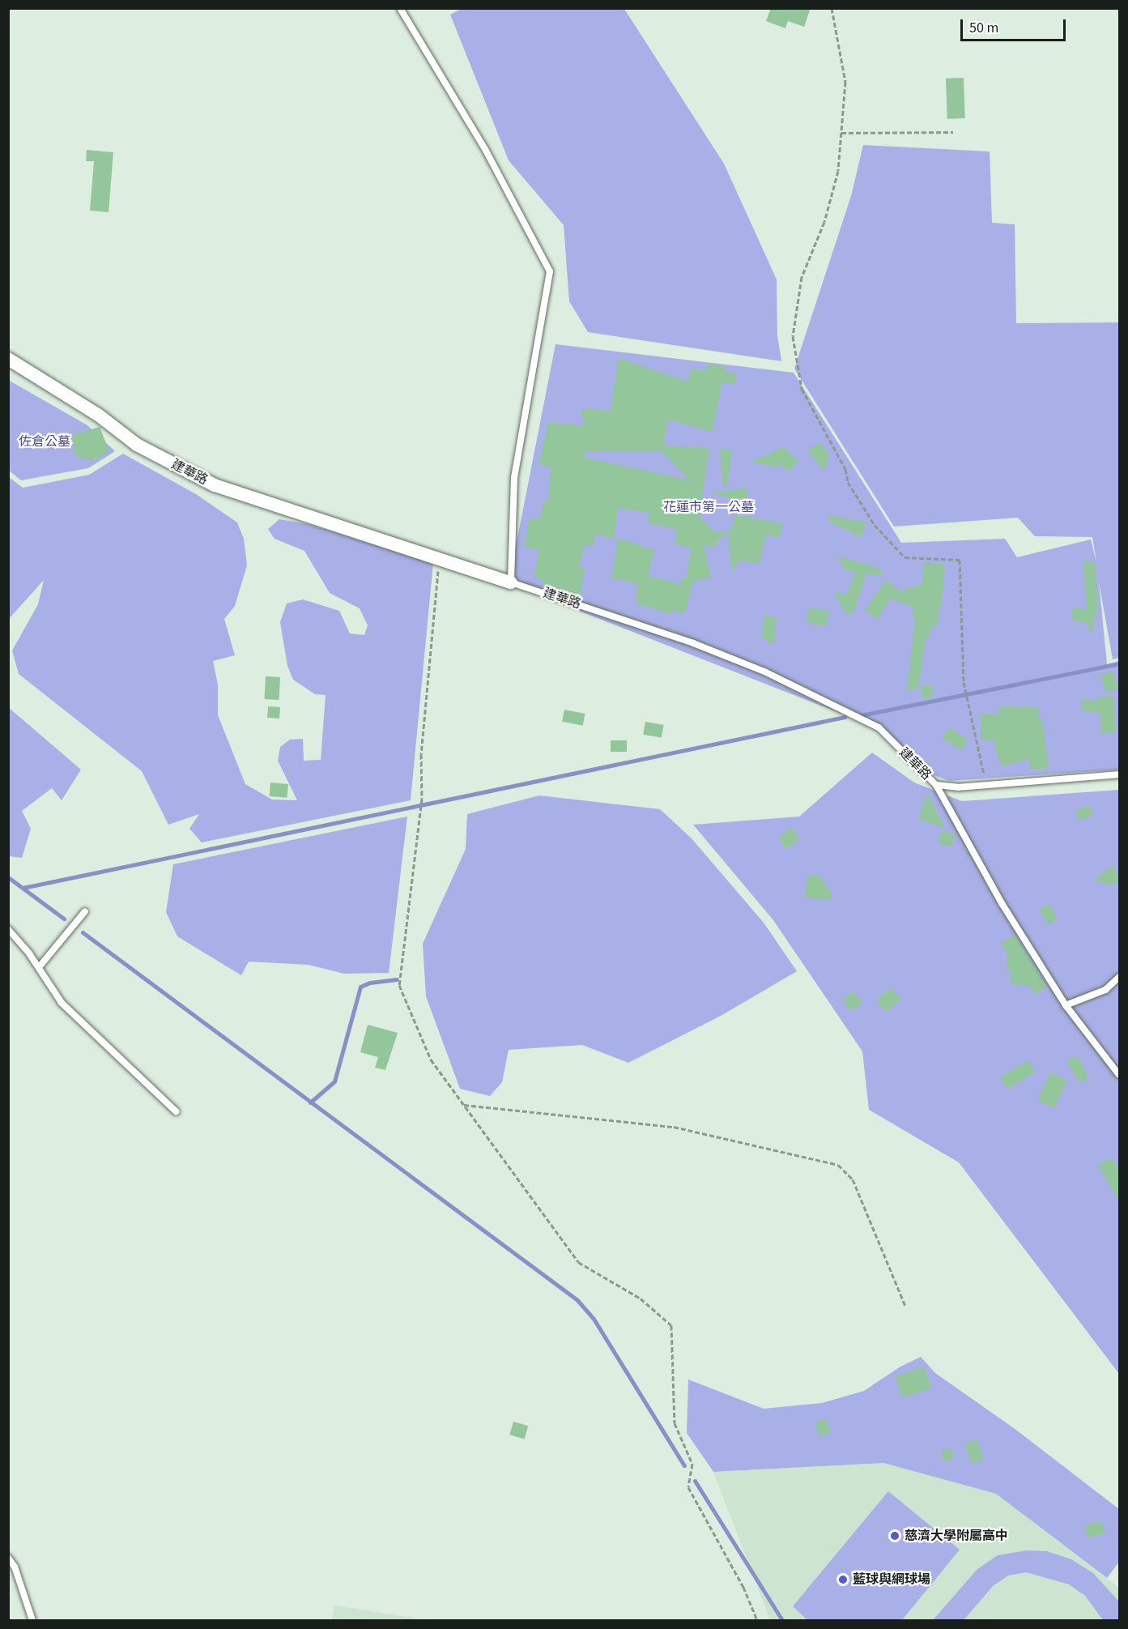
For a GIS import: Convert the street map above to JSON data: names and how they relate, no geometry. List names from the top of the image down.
{
  "streets": {
    "street": ["建華路"]
  },
  "parks": ["佐倉公墓", "花蓮市第一公墓"],
  "places": ["慈濟大學附屬高中", "藍球與網球場"],
  "scale_bar": "50 m"
}
